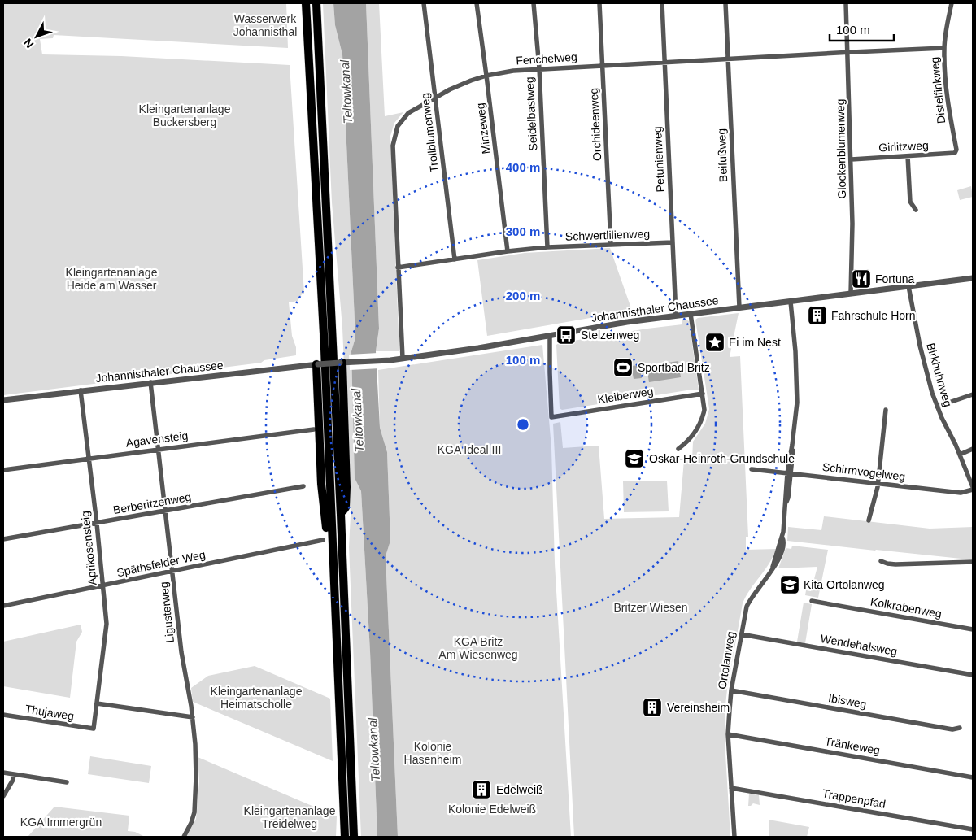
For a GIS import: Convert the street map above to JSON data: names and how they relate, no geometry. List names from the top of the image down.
{
  "streets": {
    "street": [
      "Fenchelweg",
      "Distelfinkweg",
      "Seidelbastweg",
      "Orchideenweg",
      "Minzeweg",
      "Trollblumenweg",
      "Girlitzweg",
      "Glockenblumenweg",
      "Beifußweg",
      "Petunienweg",
      "Schwertlilienweg",
      "Johannisthaler Chaussee",
      "Birkhuhnweg",
      "Kleiberweg",
      "Agavensteig",
      "Schirmvogelweg",
      "Berberitzenweg",
      "Aprikosensteig",
      "Späthsfelder Weg",
      "Kolkrabenweg",
      "Ligusterweg",
      "Wendehalsweg",
      "Ortolanweg",
      "Ibisweg",
      "Thujaweg",
      "Tränkeweg",
      "Trappenpfad"
    ]
  },
  "crossings": [
    ["Fenchelweg", "Distelfinkweg"],
    ["Fenchelweg", "Seidelbastweg"],
    ["Fenchelweg", "Orchideenweg"],
    ["Fenchelweg", "Minzeweg"],
    ["Fenchelweg", "Trollblumenweg"],
    ["Fenchelweg", "Glockenblumenweg"],
    ["Fenchelweg", "Beifußweg"],
    ["Fenchelweg", "Petunienweg"],
    ["Fenchelweg", "Schwertlilienweg"],
    ["Fenchelweg", "Johannisthaler Chaussee"],
    ["Distelfinkweg", "Girlitzweg"],
    ["Seidelbastweg", "Schwertlilienweg"],
    ["Orchideenweg", "Schwertlilienweg"],
    ["Minzeweg", "Schwertlilienweg"],
    ["Trollblumenweg", "Schwertlilienweg"],
    ["Girlitzweg", "Glockenblumenweg"],
    ["Glockenblumenweg", "Johannisthaler Chaussee"],
    ["Beifußweg", "Johannisthaler Chaussee"],
    ["Petunienweg", "Schwertlilienweg"],
    ["Petunienweg", "Johannisthaler Chaussee"],
    ["Johannisthaler Chaussee", "Birkhuhnweg"],
    ["Johannisthaler Chaussee", "Kleiberweg"],
    ["Johannisthaler Chaussee", "Aprikosensteig"],
    ["Johannisthaler Chaussee", "Ligusterweg"],
    ["Johannisthaler Chaussee", "Ortolanweg"],
    ["Birkhuhnweg", "Schirmvogelweg"],
    ["Agavensteig", "Aprikosensteig"],
    ["Agavensteig", "Ligusterweg"],
    ["Schirmvogelweg", "Ortolanweg"],
    ["Berberitzenweg", "Aprikosensteig"],
    ["Berberitzenweg", "Ligusterweg"],
    ["Aprikosensteig", "Späthsfelder Weg"],
    ["Aprikosensteig", "Thujaweg"],
    ["Späthsfelder Weg", "Ligusterweg"],
    ["Wendehalsweg", "Ortolanweg"],
    ["Ortolanweg", "Ibisweg"],
    ["Ortolanweg", "Tränkeweg"],
    ["Ortolanweg", "Trappenpfad"]
  ],
  "water": ["Teltowkanal"],
  "parks": [
    "Wasserwerk Johannisthal",
    "Kleingartenanlage Buckersberg",
    "Kleingartenanlage Heide am Wasser",
    "KGA Ideal III",
    "Britzer Wiesen",
    "KGA Britz Am Wiesenweg",
    "Kleingartenanlage Heimatscholle",
    "Kolonie Hasenheim",
    "Kolonie Edelweiß",
    "Kleingartenanlage Treidelweg",
    "KGA Immergrün"
  ],
  "places": {
    "restaurant": ["Fortuna"],
    "building": ["Fahrschule Horn", "Vereinsheim", "Edelweiß"],
    "bus stop": ["Stelzenweg"],
    "place": ["Ei im Nest"],
    "sports": ["Sportbad Britz"],
    "school or university": ["Oskar-Heinroth-Grundschule", "Kita Ortolanweg"]
  },
  "scale_bar": "100 m",
  "north": "bottom left",
  "rings": [
    "400 m",
    "300 m",
    "200 m",
    "100 m"
  ]
}
